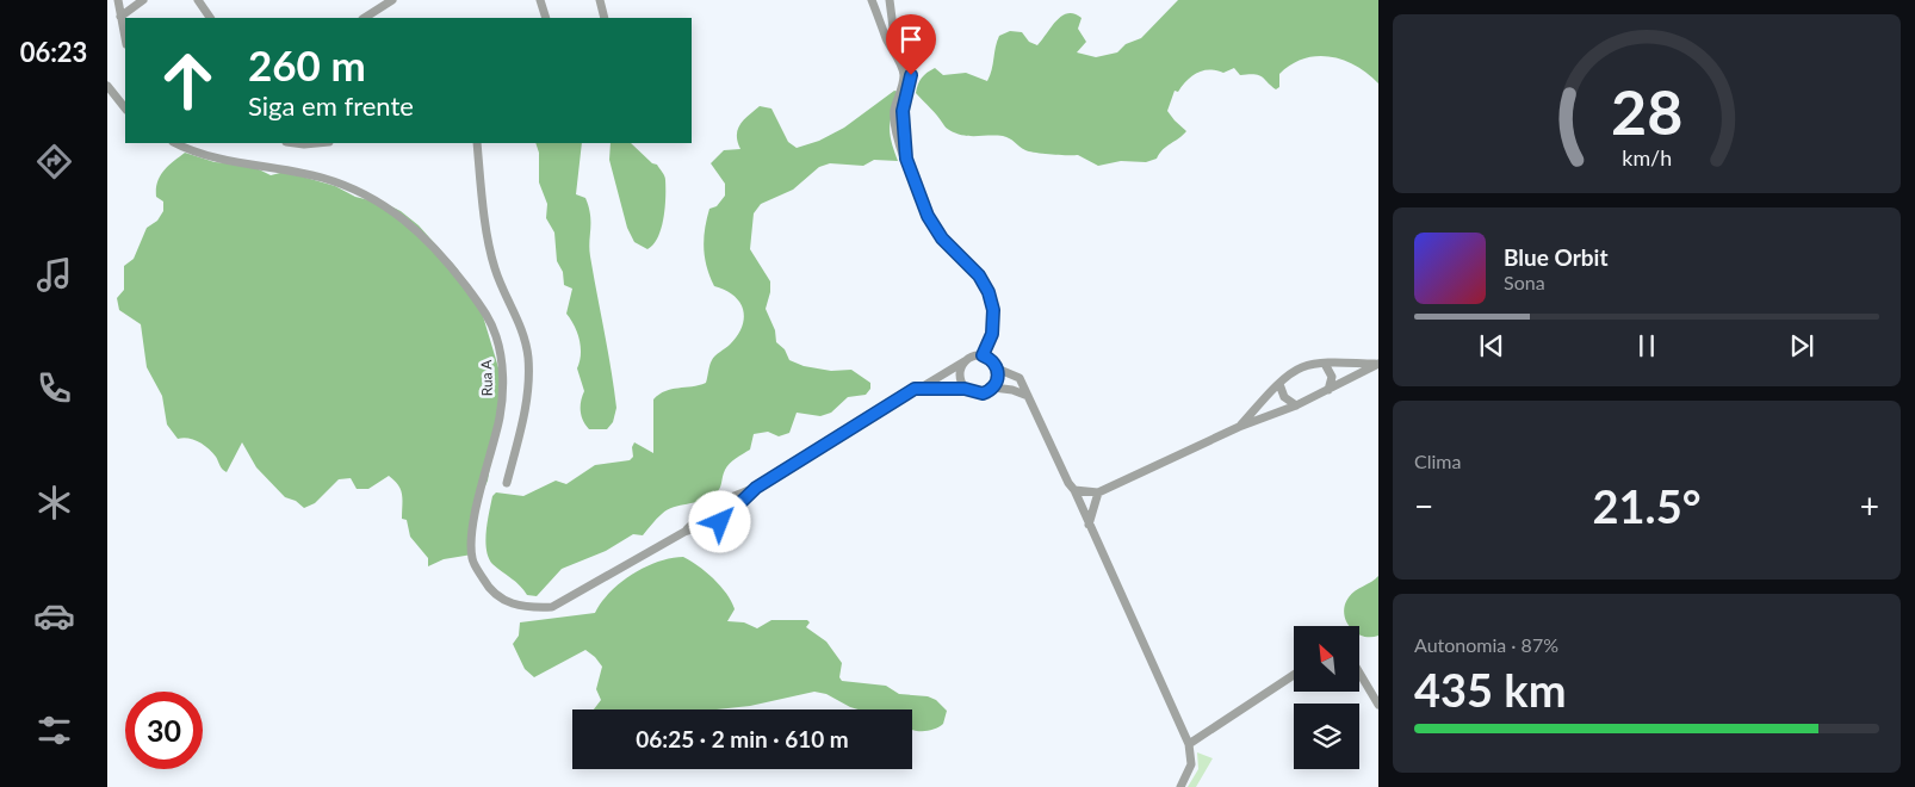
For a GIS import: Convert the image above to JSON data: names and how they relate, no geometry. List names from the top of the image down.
{
  "streets": {
    "street": ["Rua A"]
  },
  "north": "top left",
  "page": {
    "tabs": "06:23",
    "turn": ["260 m", "Siga em frente"],
    "song": ["Blue Orbit", "Sona"],
    "tile": [
      "Clima",
      ["Autonomia · 87%", "435 km"]
    ],
    "heat": ["−", "21.5°", "+"],
    "limit": "30",
    "trip": "06:25 · 2 min · 610 m",
    "gauge": ["28", "km/h"]
  }
}
